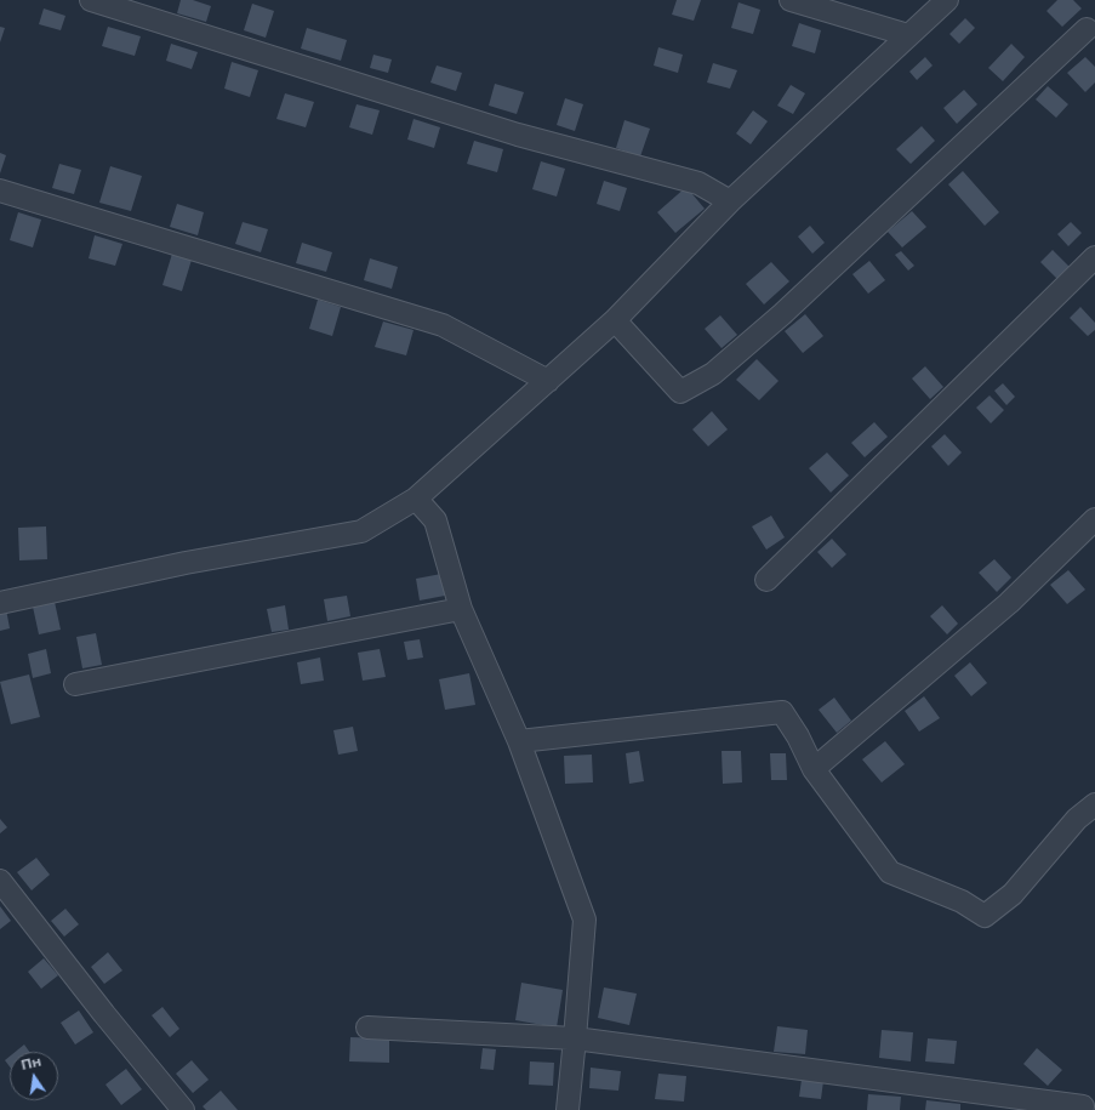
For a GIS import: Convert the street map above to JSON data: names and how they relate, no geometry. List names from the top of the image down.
{
  "north": "top"
}
